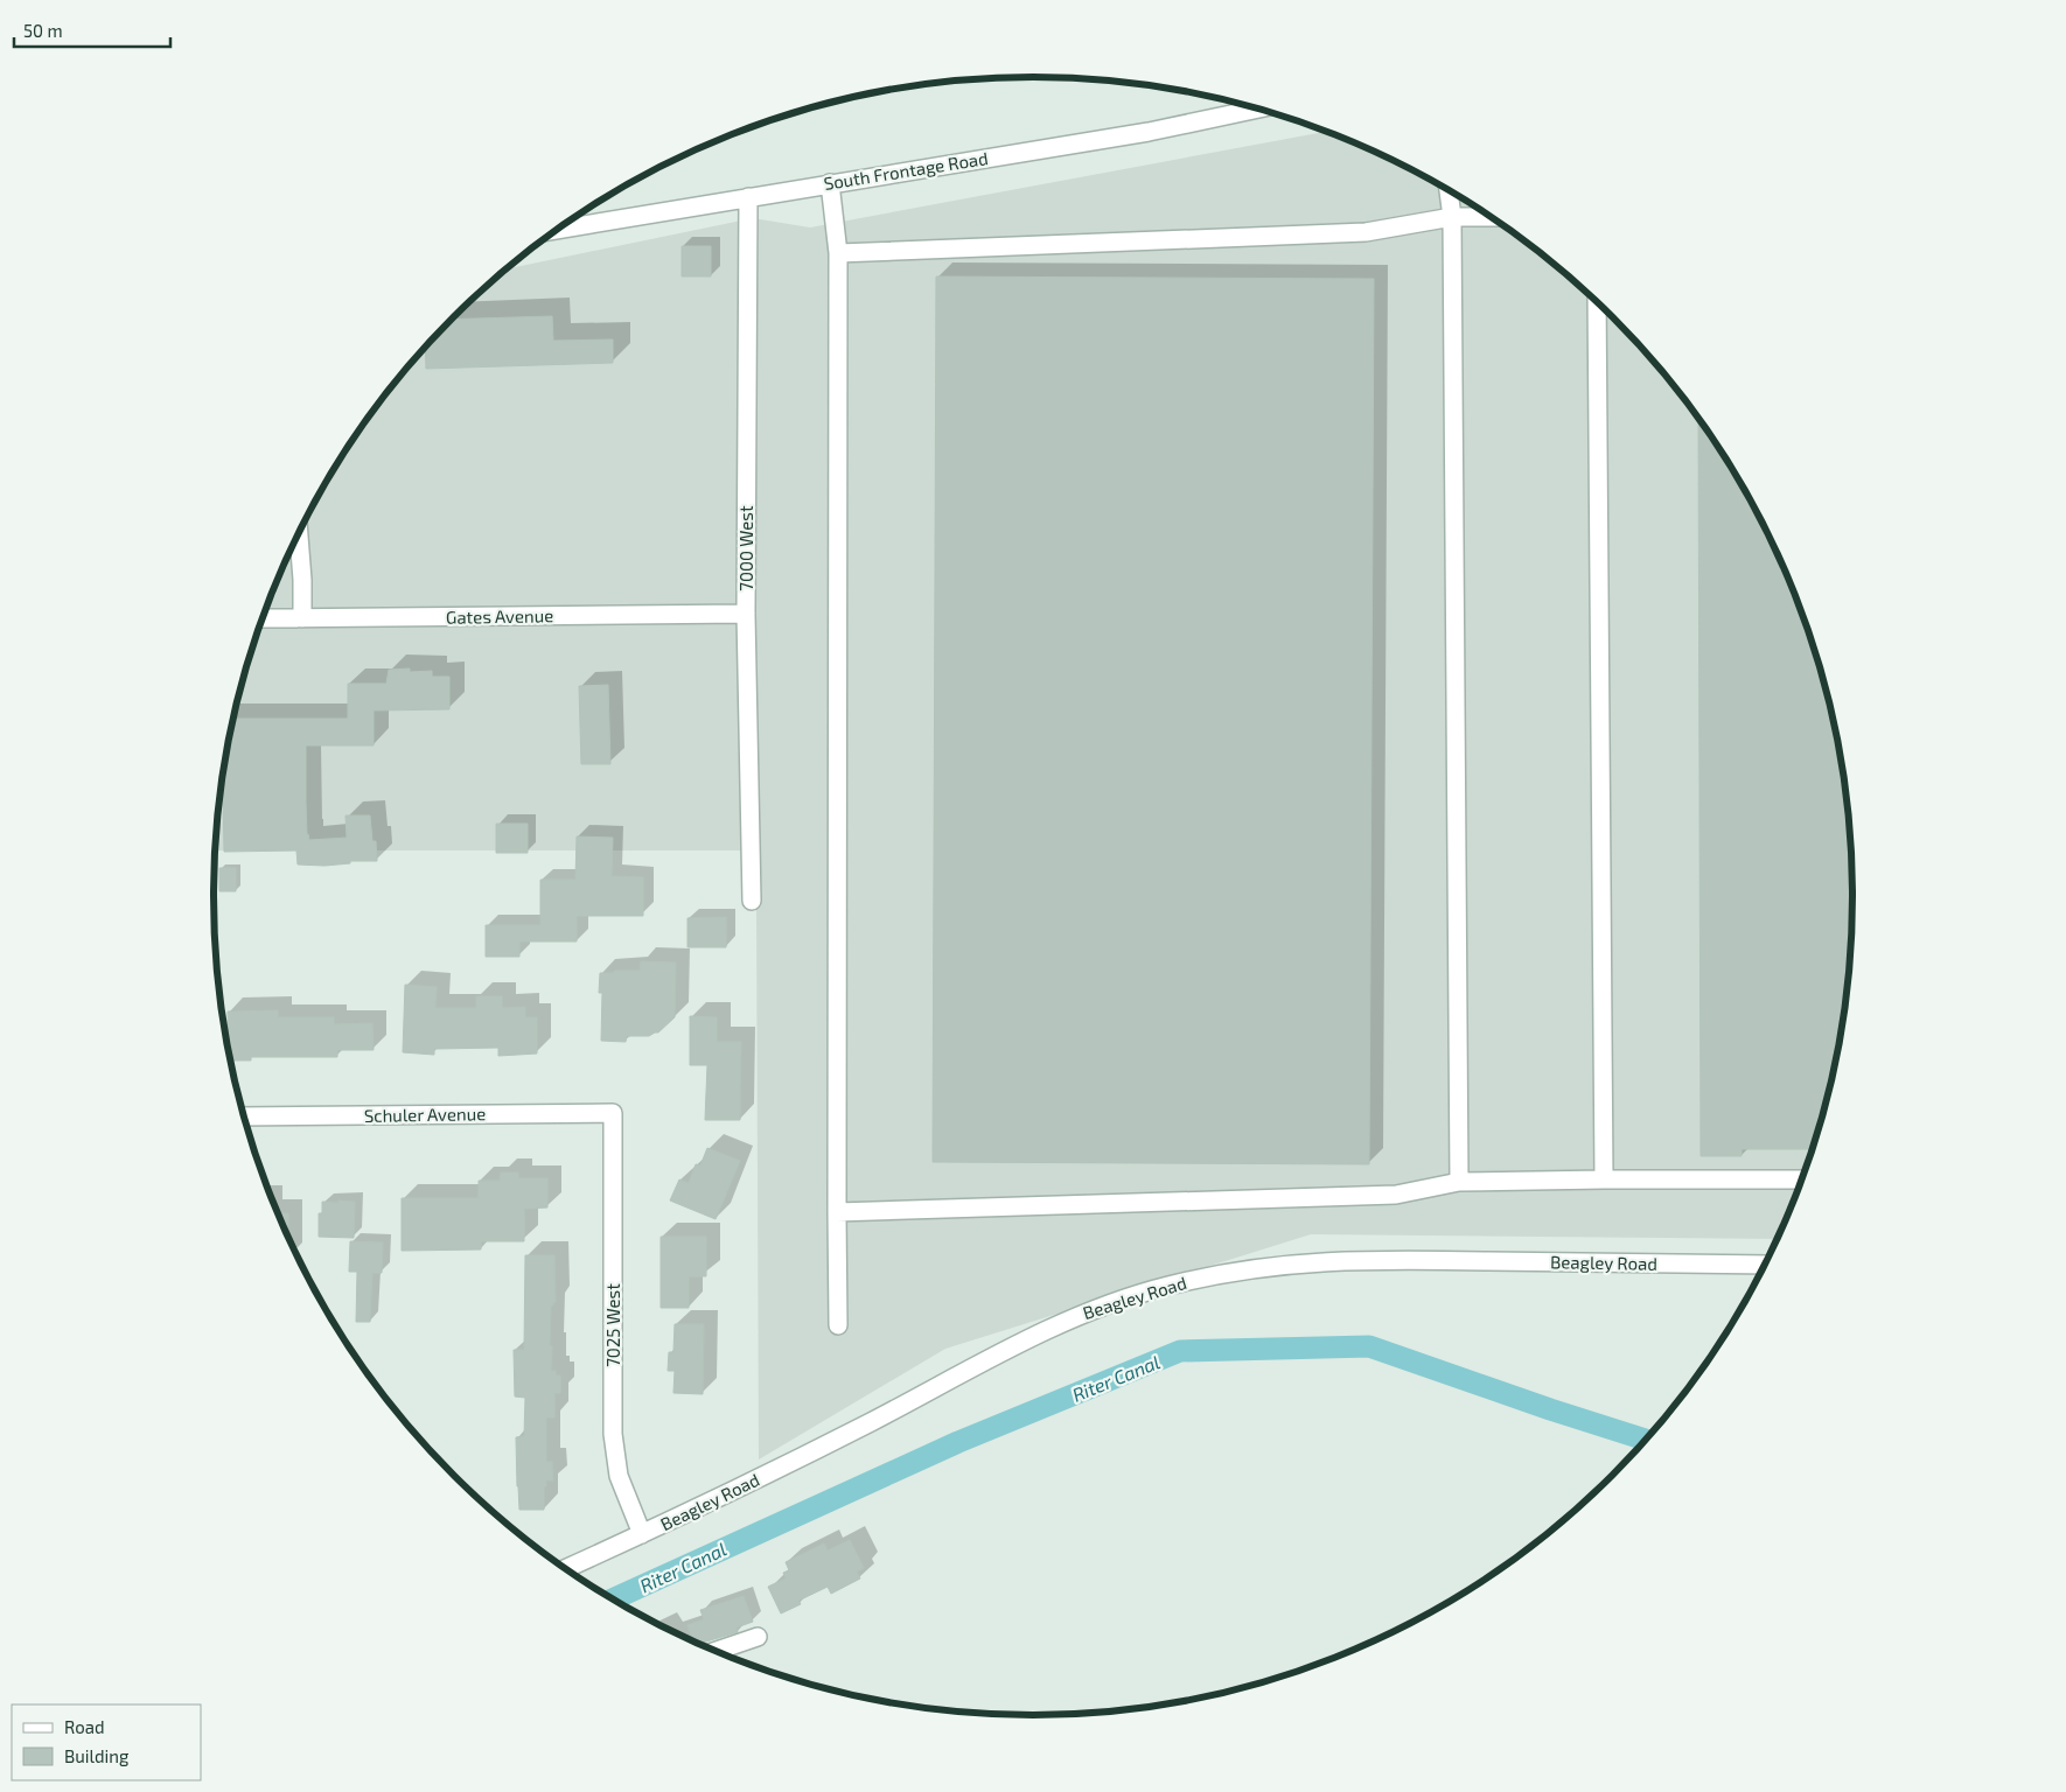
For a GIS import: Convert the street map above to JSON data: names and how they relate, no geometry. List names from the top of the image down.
{
  "streets": {
    "street": [
      "South Frontage Road",
      "7000 West",
      "Gates Avenue",
      "Schuler Avenue",
      "Beagley Road",
      "7025 West"
    ]
  },
  "crossings": [
    ["South Frontage Road", "7000 West"],
    ["7000 West", "Gates Avenue"],
    ["Schuler Avenue", "7025 West"],
    ["Beagley Road", "7025 West"]
  ],
  "water": ["Riter Canal"],
  "legend": ["Road", "Building"],
  "scale_bar": "50 m"
}
